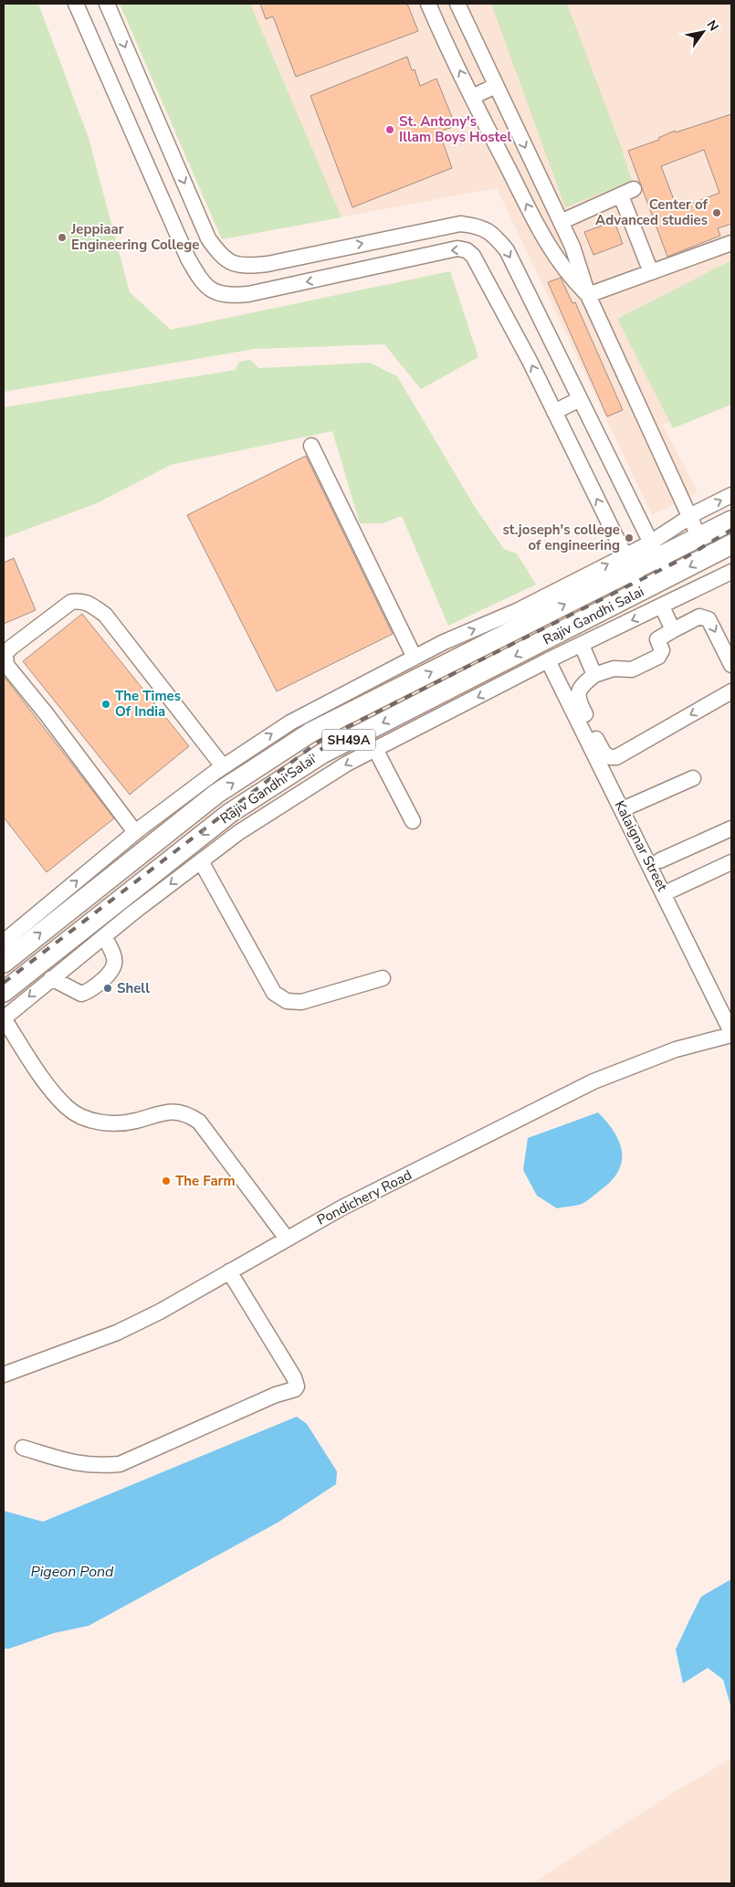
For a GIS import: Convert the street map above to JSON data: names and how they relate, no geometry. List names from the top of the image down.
{
  "streets": {
    "main road": ["Rajiv Gandhi Salai", "SH49A"],
    "street": ["Kalaignar Street", "Pondichery Road"]
  },
  "crossings": [
    ["Kalaignar Street", "Pondichery Road"]
  ],
  "water": ["Pigeon Pond"],
  "places": [
    "St. Antony's Illam Boys Hostel",
    "Center of Advanced studies",
    "Jeppiaar Engineering College",
    "st.joseph's college of engineering",
    "The Times Of India",
    "Shell",
    "The Farm"
  ],
  "north": "top right"
}
